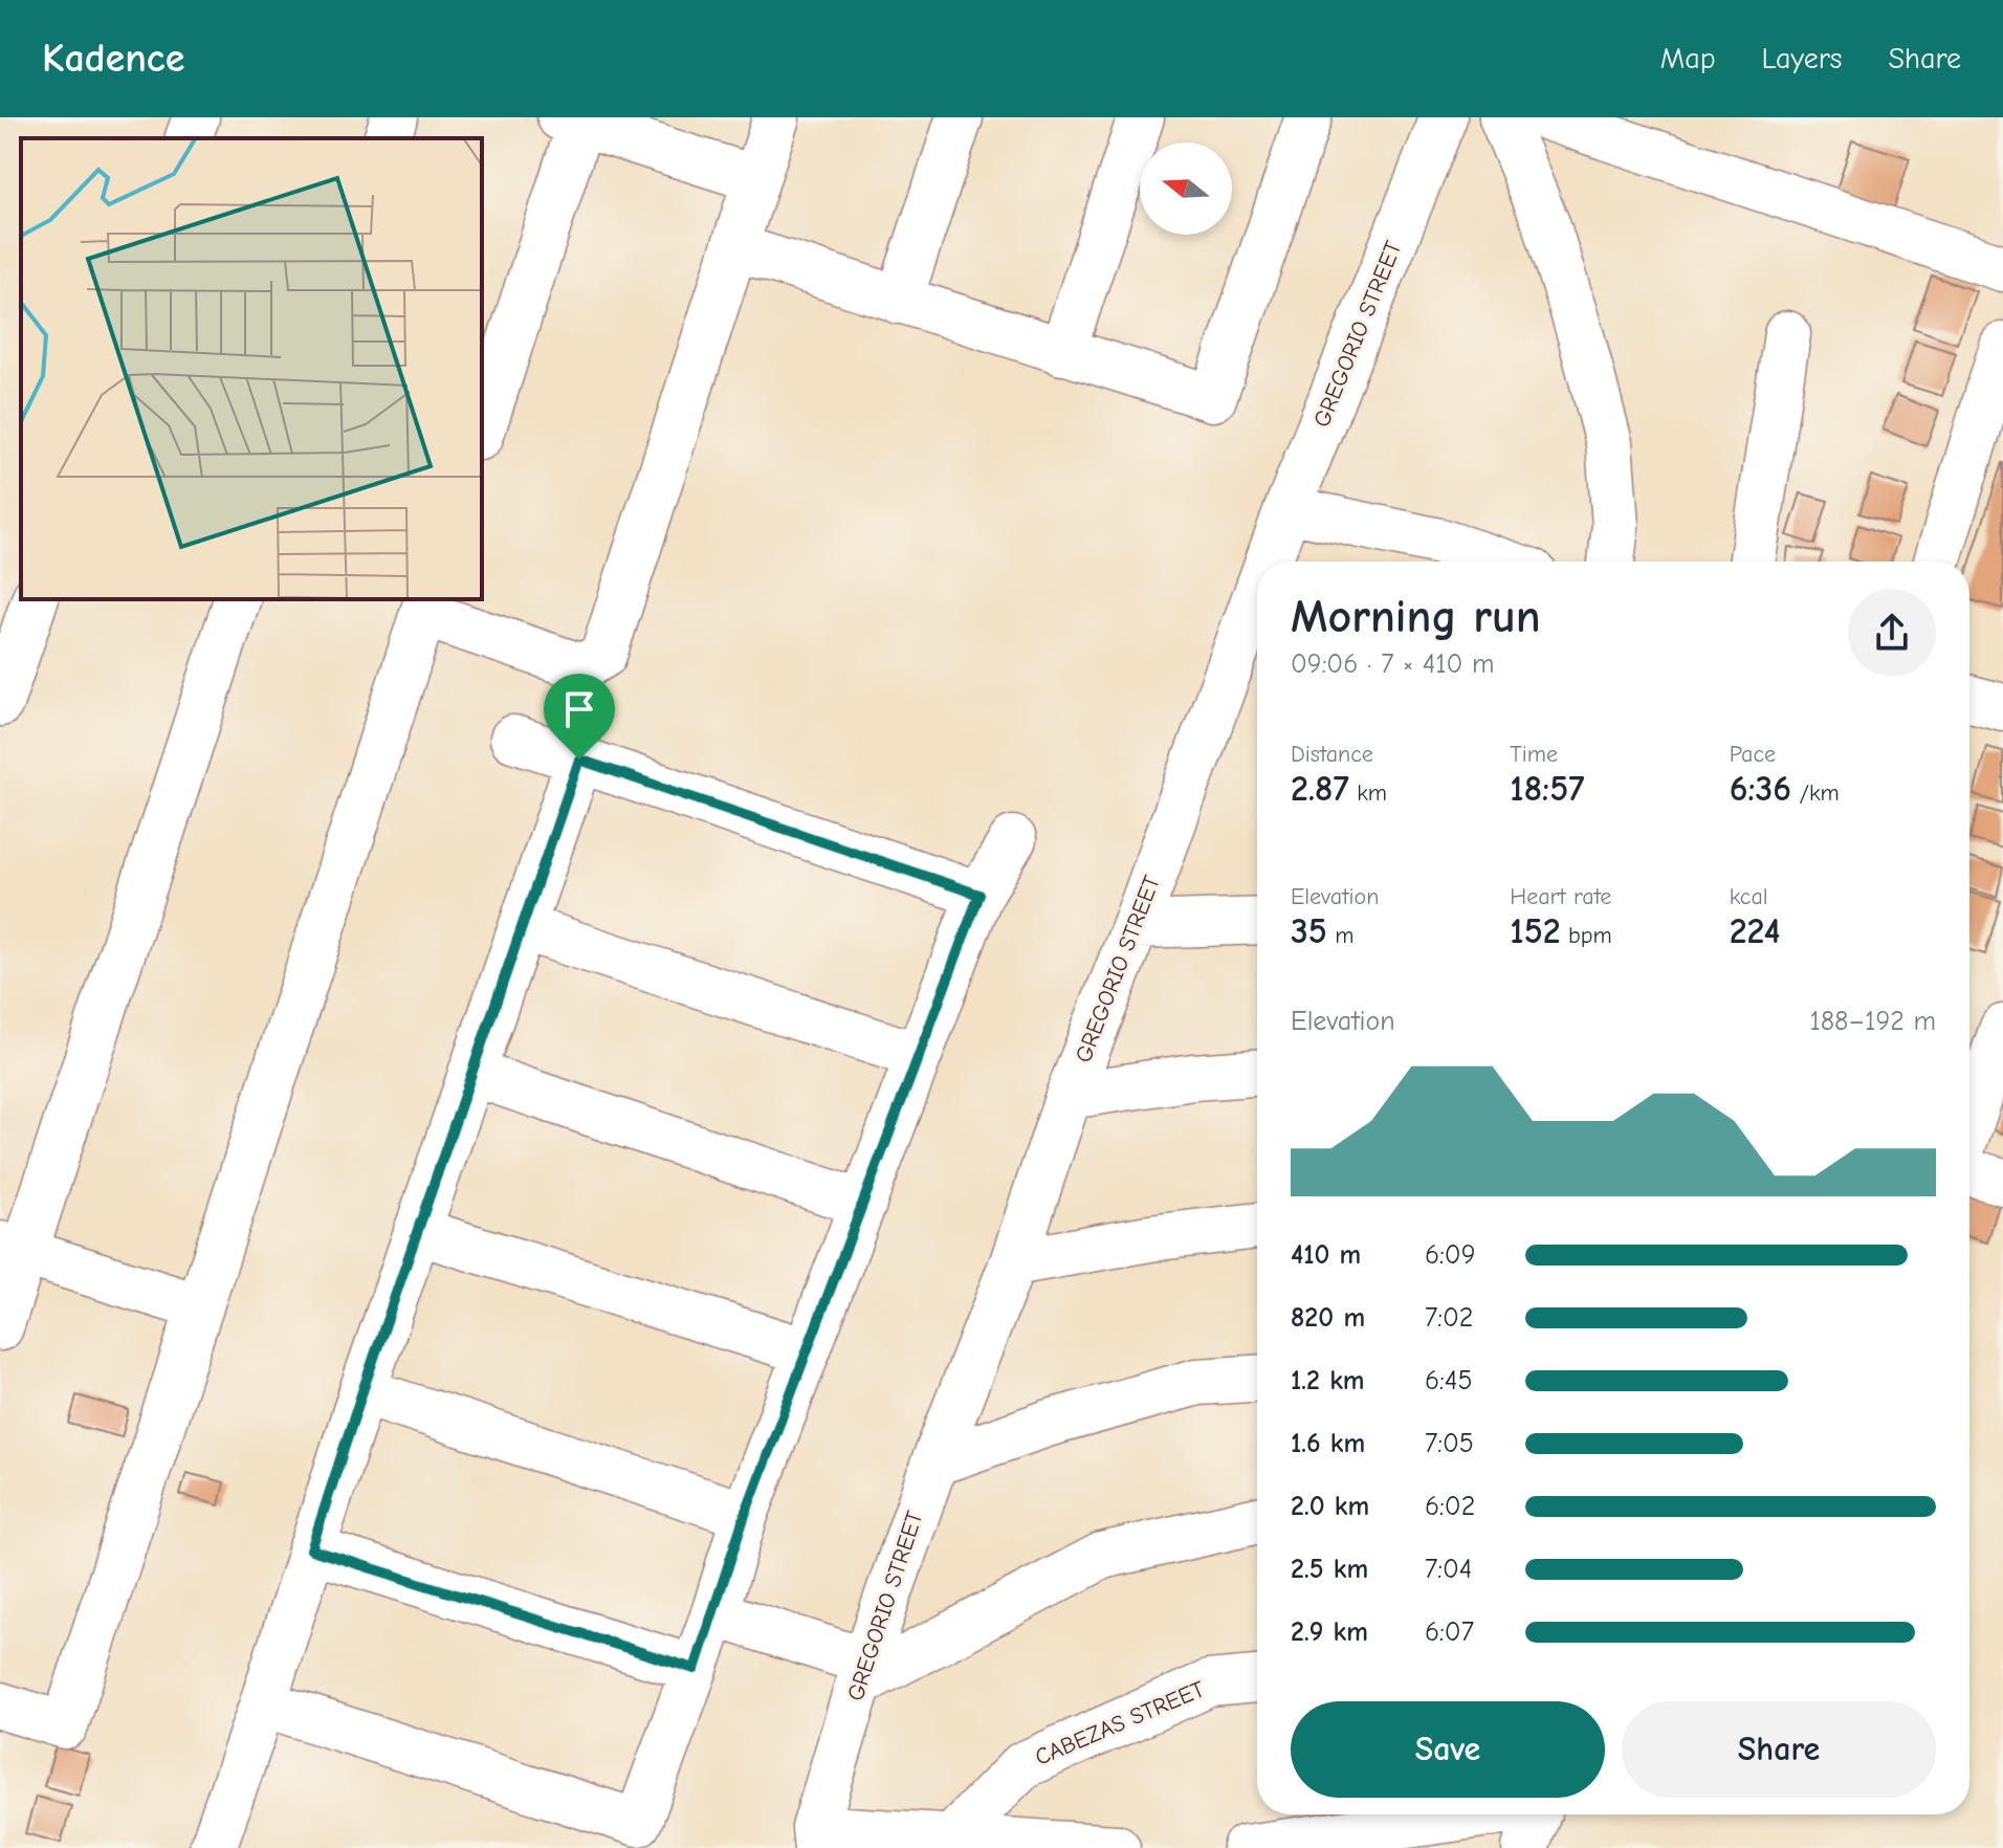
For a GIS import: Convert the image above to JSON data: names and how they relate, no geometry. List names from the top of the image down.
{
  "streets": {
    "street": ["GREGORIO STREET", "CABEZAS STREET"]
  },
  "north": "left",
  "page": {
    "header": "Kadence",
    "nav": ["Map", "Layers", "Share"],
    "heading": ["Morning run", "09:06 · 7 × 410 m"],
    "stats": [
      ["Distance", "2.87 km"],
      ["Time", "18:57"],
      ["Pace", "6:36 /km"],
      ["Elevation", "35 m"],
      ["Heart rate", "152 bpm"],
      ["kcal", "224"]
    ],
    "chart": ["Elevation", "188–192 m"],
    "list": [
      {
        "name": "410 m",
        "note": "6:09"
      },
      {
        "name": "820 m",
        "note": "7:02"
      },
      {
        "name": "1.2 km",
        "note": "6:45"
      },
      {
        "name": "1.6 km",
        "note": "7:05"
      },
      {
        "name": "2.0 km",
        "note": "6:02"
      },
      {
        "name": "2.5 km",
        "note": "7:04"
      },
      {
        "name": "2.9 km",
        "note": "6:07"
      }
    ],
    "buttons": ["Save", "Share"]
  }
}
